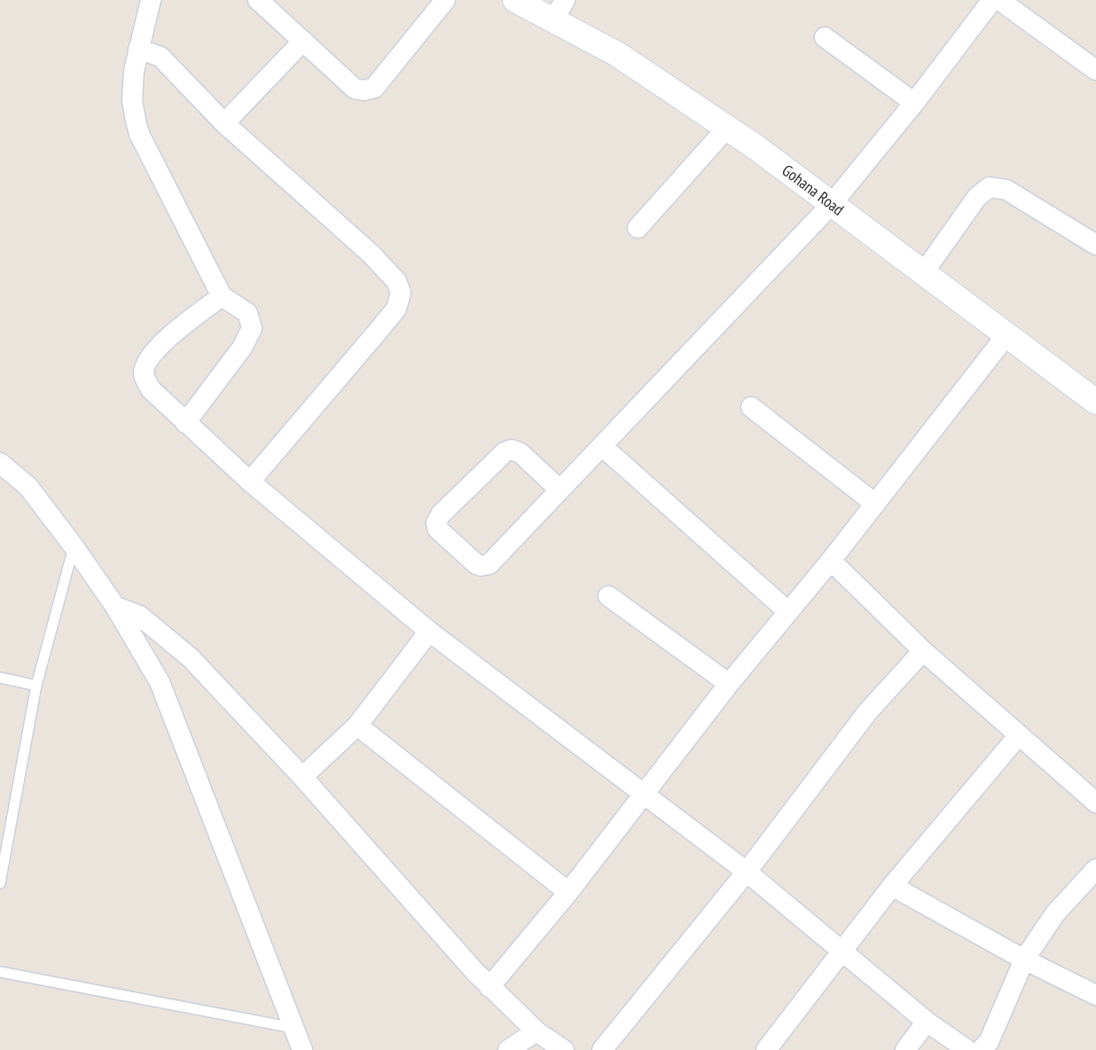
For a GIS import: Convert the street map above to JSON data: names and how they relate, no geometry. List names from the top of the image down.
{
  "streets": {
    "main road": ["Gohana Road"]
  }
}
